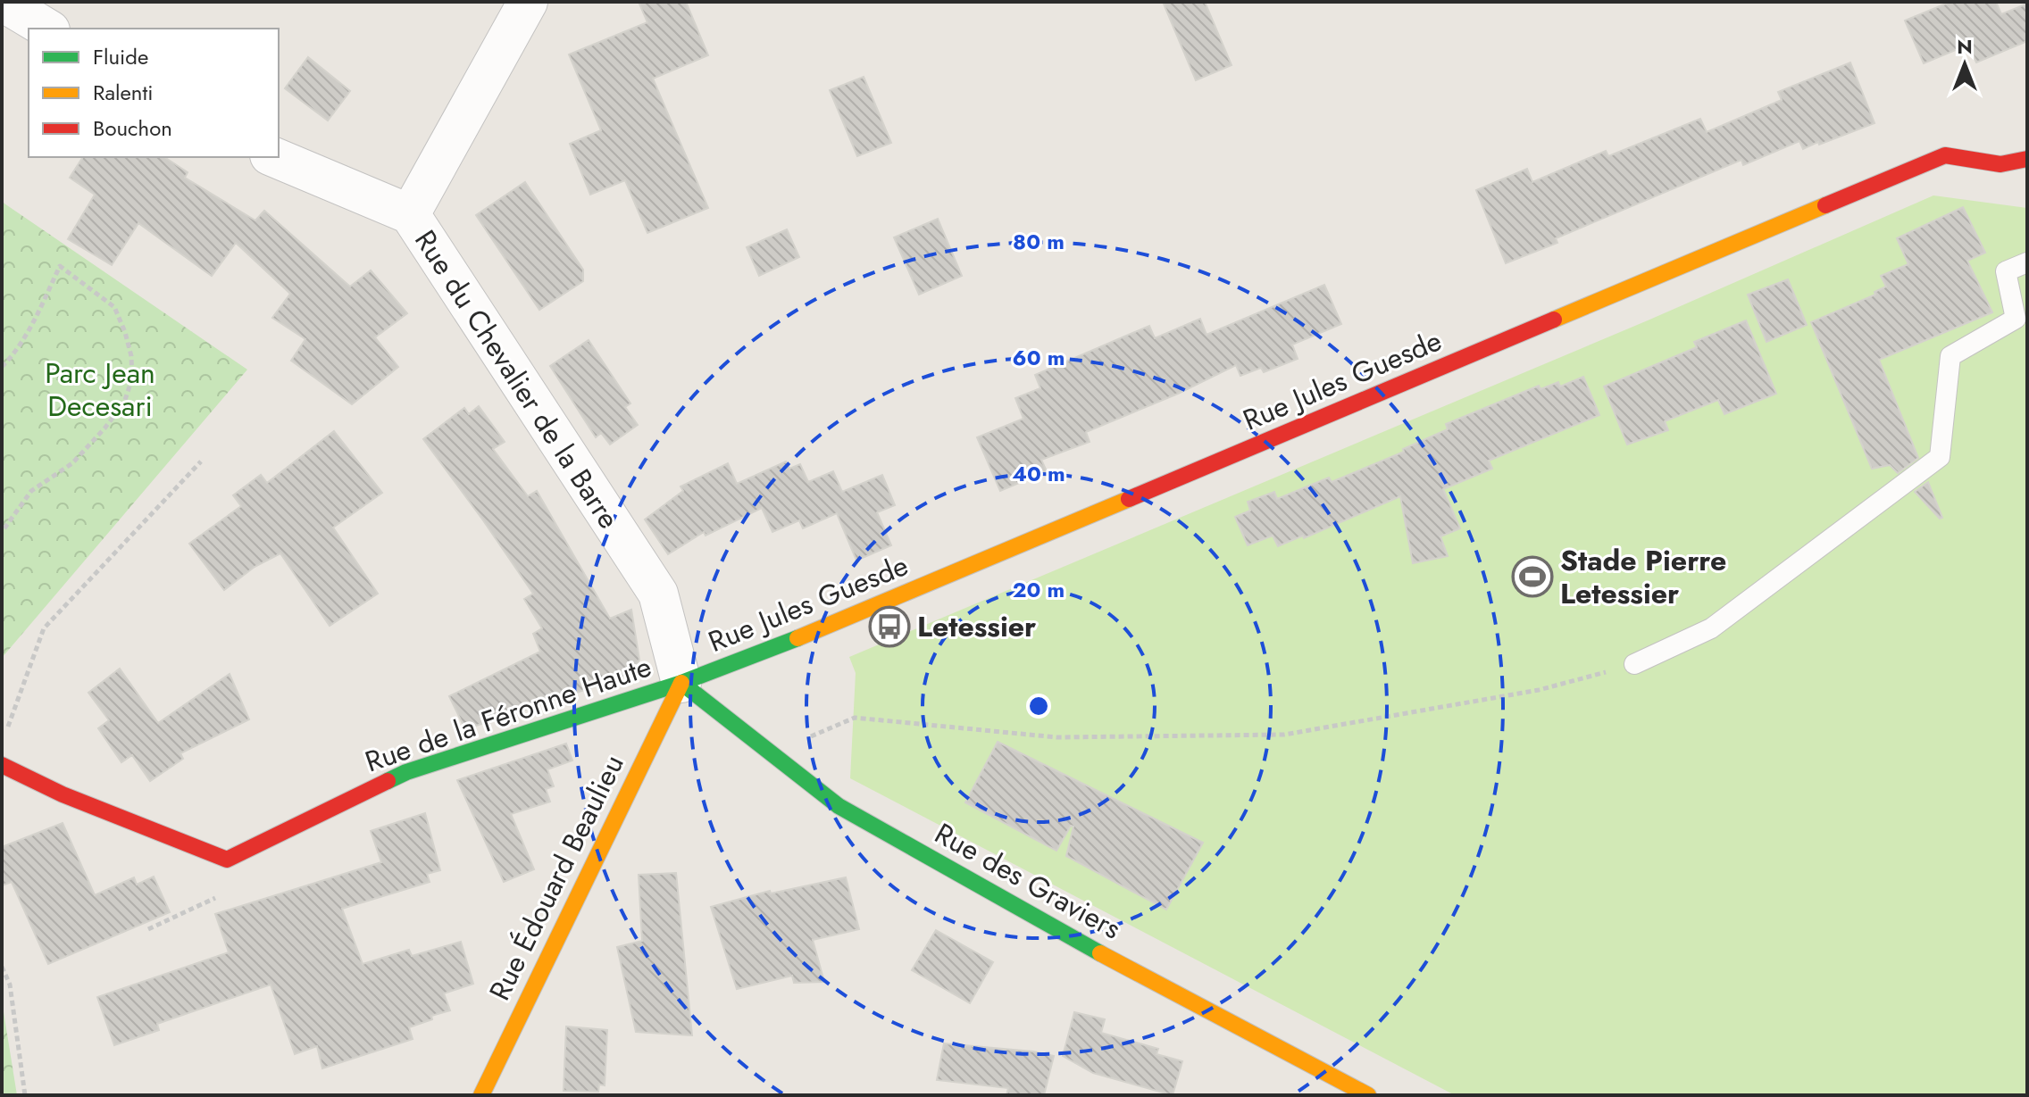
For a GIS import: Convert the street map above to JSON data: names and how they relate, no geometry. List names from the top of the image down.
{
  "streets": {
    "street": [
      "Rue du Chevalier de la Barre",
      "Rue Jules Guesde",
      "Rue de la Féronne Haute",
      "Rue Édouard Beaulieu",
      "Rue des Graviers"
    ]
  },
  "crossings": [
    ["Rue du Chevalier de la Barre", "Rue Jules Guesde"],
    ["Rue du Chevalier de la Barre", "Rue de la Féronne Haute"],
    ["Rue du Chevalier de la Barre", "Rue Édouard Beaulieu"],
    ["Rue du Chevalier de la Barre", "Rue des Graviers"],
    ["Rue Jules Guesde", "Rue de la Féronne Haute"],
    ["Rue Jules Guesde", "Rue Édouard Beaulieu"],
    ["Rue Jules Guesde", "Rue des Graviers"],
    ["Rue de la Féronne Haute", "Rue Édouard Beaulieu"],
    ["Rue de la Féronne Haute", "Rue des Graviers"],
    ["Rue Édouard Beaulieu", "Rue des Graviers"]
  ],
  "parks": ["Parc Jean Decesari"],
  "places": {
    "sports": ["Stade Pierre Letessier"],
    "bus stop": ["Letessier"]
  },
  "legend": ["Fluide", "Ralenti", "Bouchon"],
  "north": "top",
  "rings": [
    "80 m",
    "60 m",
    "40 m",
    "20 m"
  ]
}
